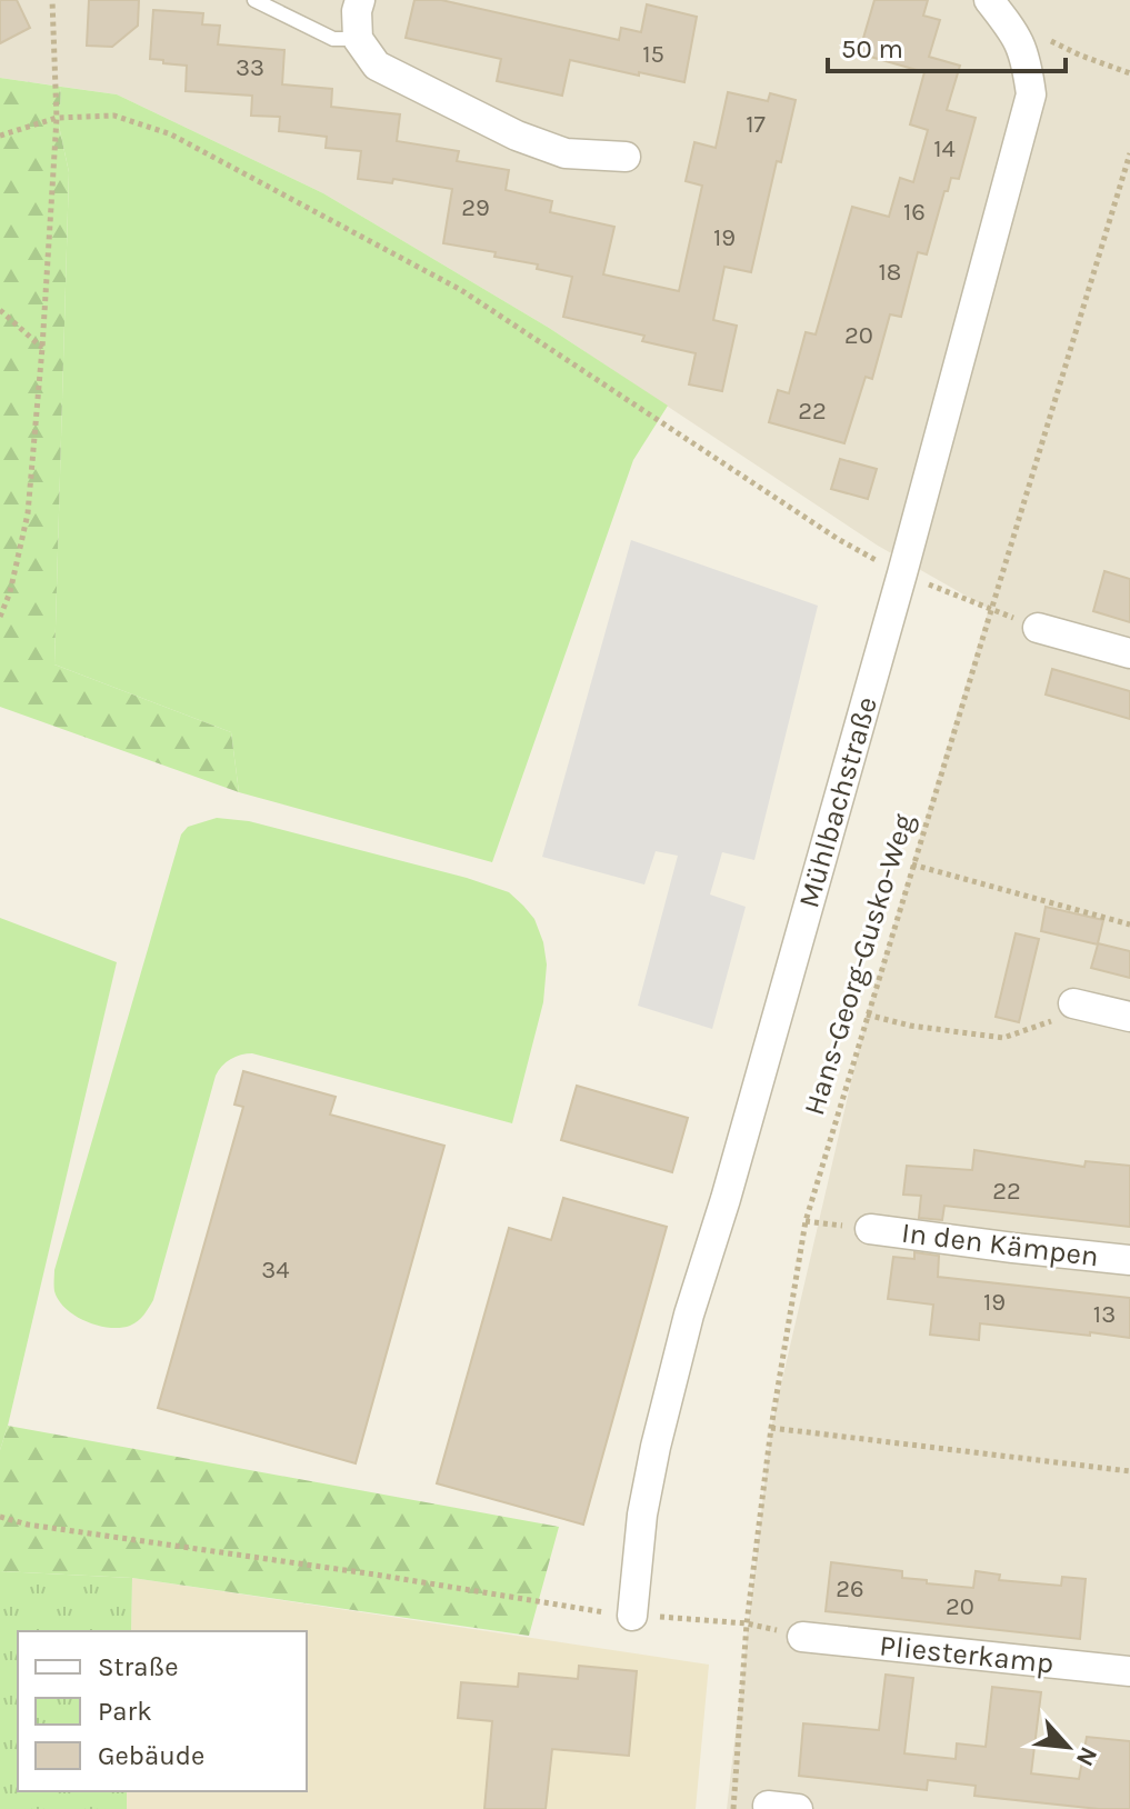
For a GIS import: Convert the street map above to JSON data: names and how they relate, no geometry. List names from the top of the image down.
{
  "streets": {
    "street": ["Mühlbachstraße", "In den Kämpen", "Pliesterkamp"],
    "path": ["Hans-Georg-Gusko-Weg"]
  },
  "house_numbers": [
    "15",
    "33",
    "17",
    "14",
    "29",
    "16",
    "19",
    "18",
    "20",
    "22",
    "22",
    "34",
    "19",
    "13",
    "26",
    "20"
  ],
  "legend": ["Straße", "Park", "Gebäude"],
  "scale_bar": "50 m",
  "north": "bottom right"
}
